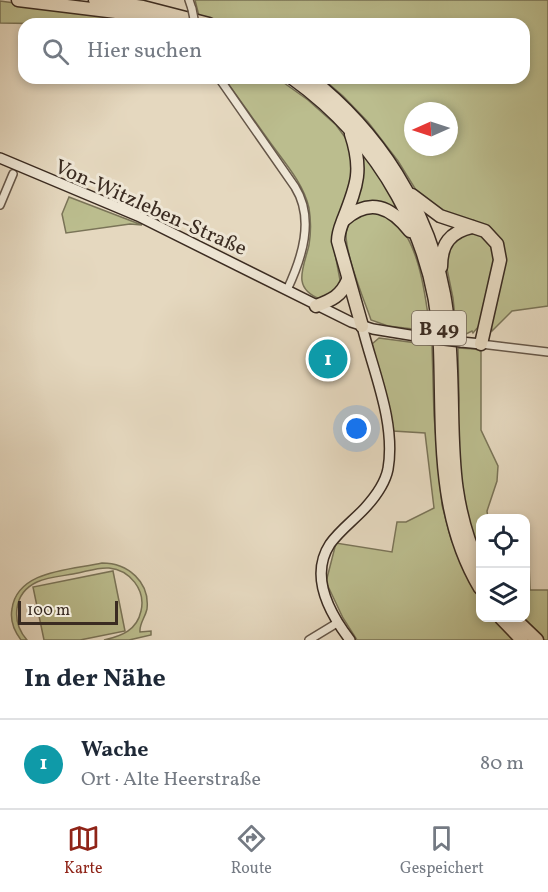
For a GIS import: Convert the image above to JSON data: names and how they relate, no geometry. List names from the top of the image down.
{
  "streets": {
    "highway": ["B 49"],
    "street": ["Von-Witzleben-Straße"]
  },
  "crossings": [
    ["Von-Witzleben-Straße", "B 49"]
  ],
  "scale_bar": "100 m",
  "north": "left",
  "page": {
    "search": "Hier suchen",
    "pins": "1",
    "scale": "100 m",
    "heading": "In der Nähe",
    "list": [
      {
        "mark": "1",
        "name": "Wache",
        "note": "Ort · Alte Heerstraße",
        "value": "80 m"
      }
    ],
    "nav": ["Karte", "Route", "Gespeichert"]
  }
}
